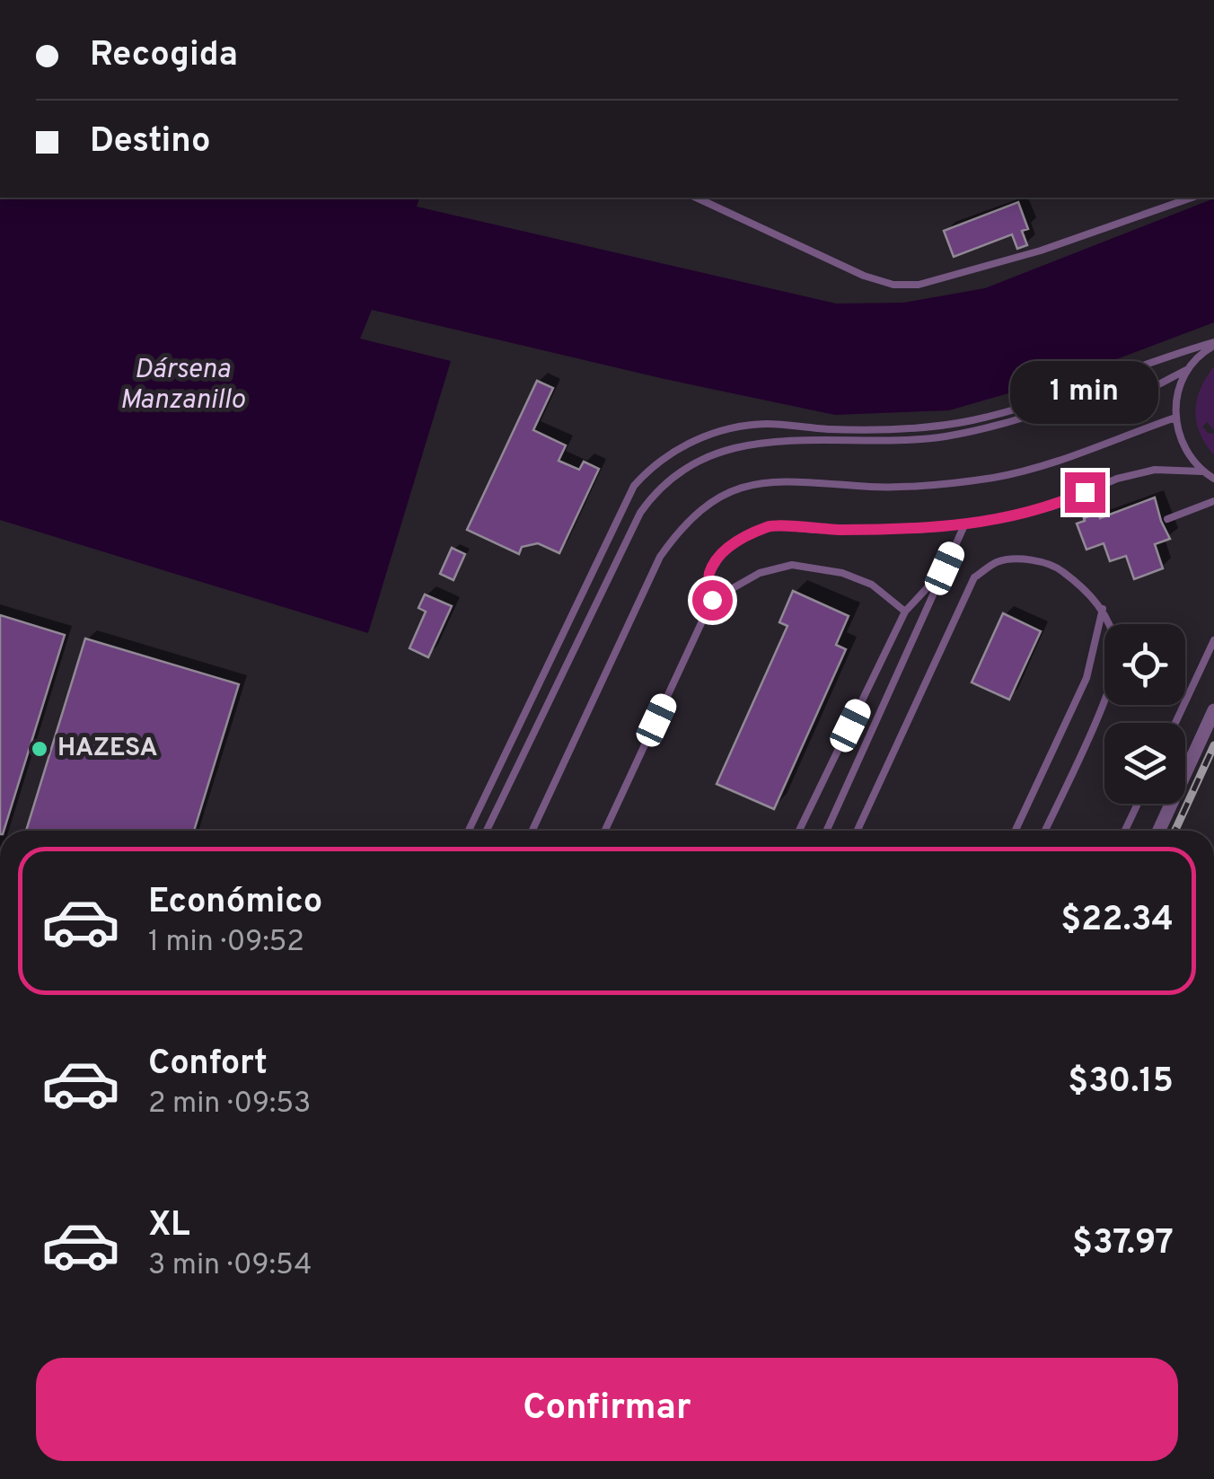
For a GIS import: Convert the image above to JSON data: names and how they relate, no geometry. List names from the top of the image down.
{
  "water": ["Dársena Manzanillo"],
  "places": ["HAZESA"],
  "page": {
    "banner": ["Recogida", "Destino"],
    "bubble": "1 min",
    "list": [
      {
        "name": "Económico",
        "note": "1 min · 09:52",
        "value": "$22.34"
      },
      {
        "name": "Confort",
        "note": "2 min · 09:53",
        "value": "$30.15"
      },
      {
        "name": "XL",
        "note": "3 min · 09:54",
        "value": "$37.97"
      }
    ],
    "buttons": "Confirmar"
  }
}
